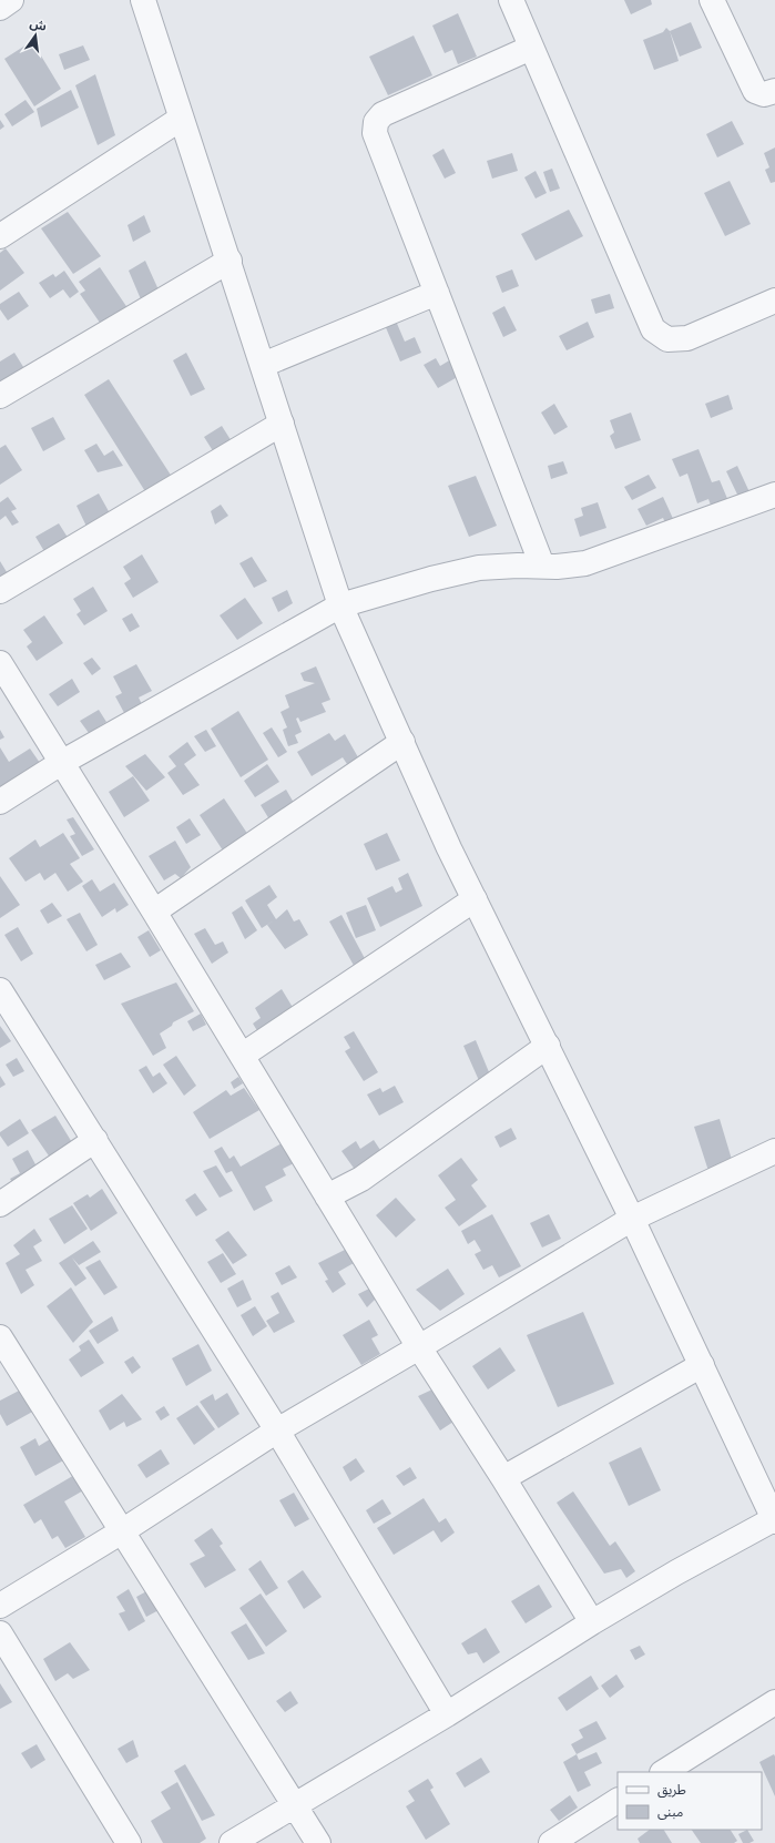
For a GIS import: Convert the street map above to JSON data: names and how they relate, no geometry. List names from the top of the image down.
{
  "legend": ["طريق", "مبنى"],
  "north": "top"
}
